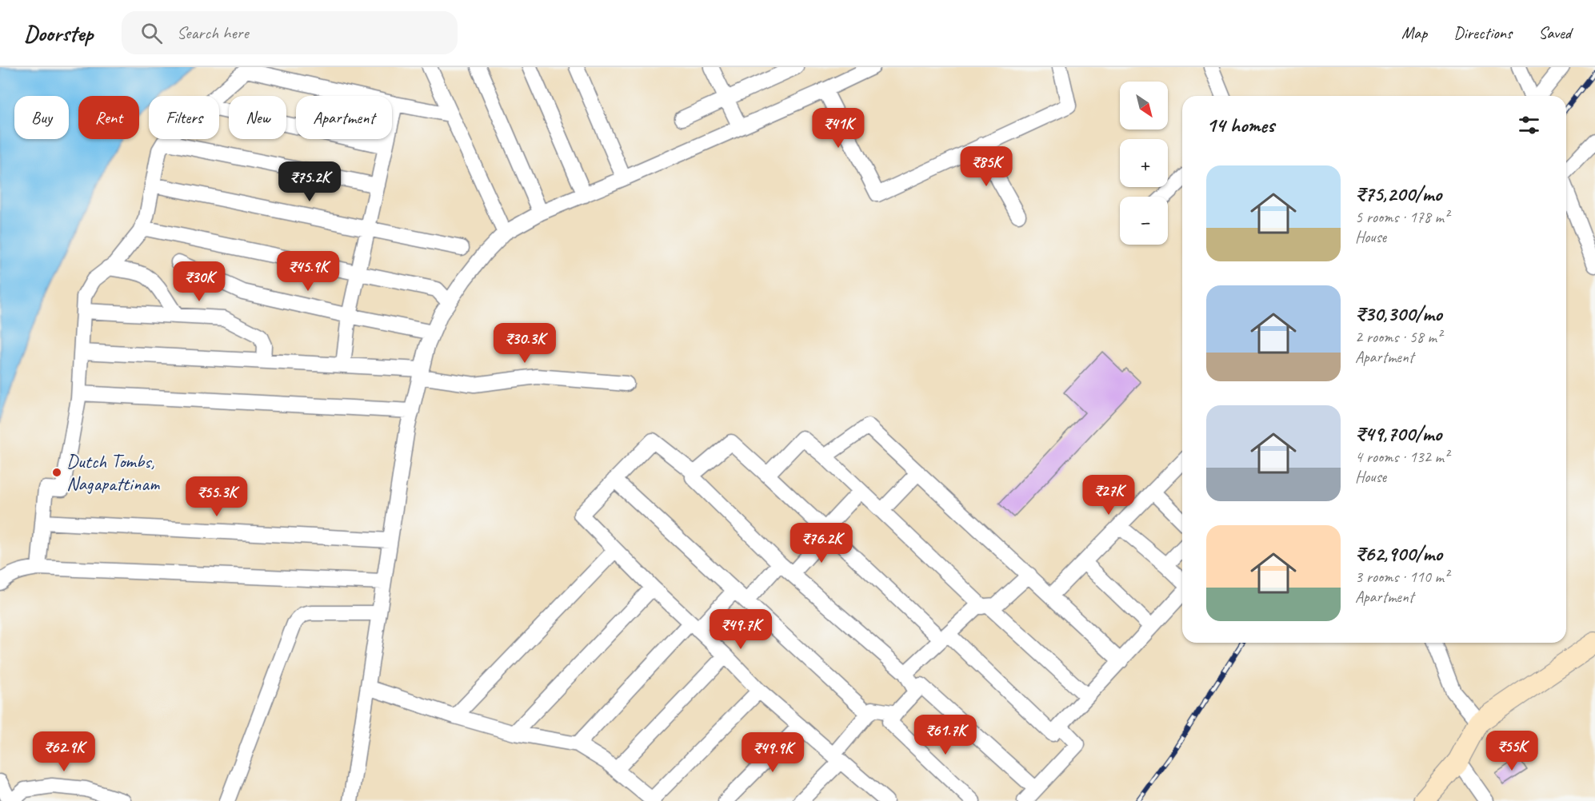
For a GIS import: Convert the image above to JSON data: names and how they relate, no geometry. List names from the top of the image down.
{
  "places": ["Dutch Tombs, Nagapattinam"],
  "north": "bottom right",
  "page": {
    "header": "Doorstep",
    "search": "Search here",
    "nav": ["Map", "Directions", "Saved"],
    "map_buttons": ["+", "−"],
    "chip": [
      "Buy",
      "Rent",
      "Filters",
      "New",
      "Apartment"
    ],
    "heading": "14 homes",
    "price": [
      "₹41K",
      "₹85K",
      "₹75.2K",
      "₹45.9K",
      "₹30K",
      "₹30.3K",
      "₹27K",
      "₹55.3K",
      "₹76.2K",
      "₹49.7K",
      "₹61.7K",
      "₹55K",
      "₹62.9K",
      "₹49.9K"
    ],
    "list": [
      {
        "name": "₹75,200/mo",
        "note": "5 rooms · 178 m² · House"
      },
      {
        "name": "₹30,300/mo",
        "note": "2 rooms · 58 m² · Apartment"
      },
      {
        "name": "₹49,700/mo",
        "note": "4 rooms · 132 m² · House"
      },
      {
        "name": "₹62,900/mo",
        "note": "3 rooms · 110 m² · Apartment"
      }
    ]
  }
}
